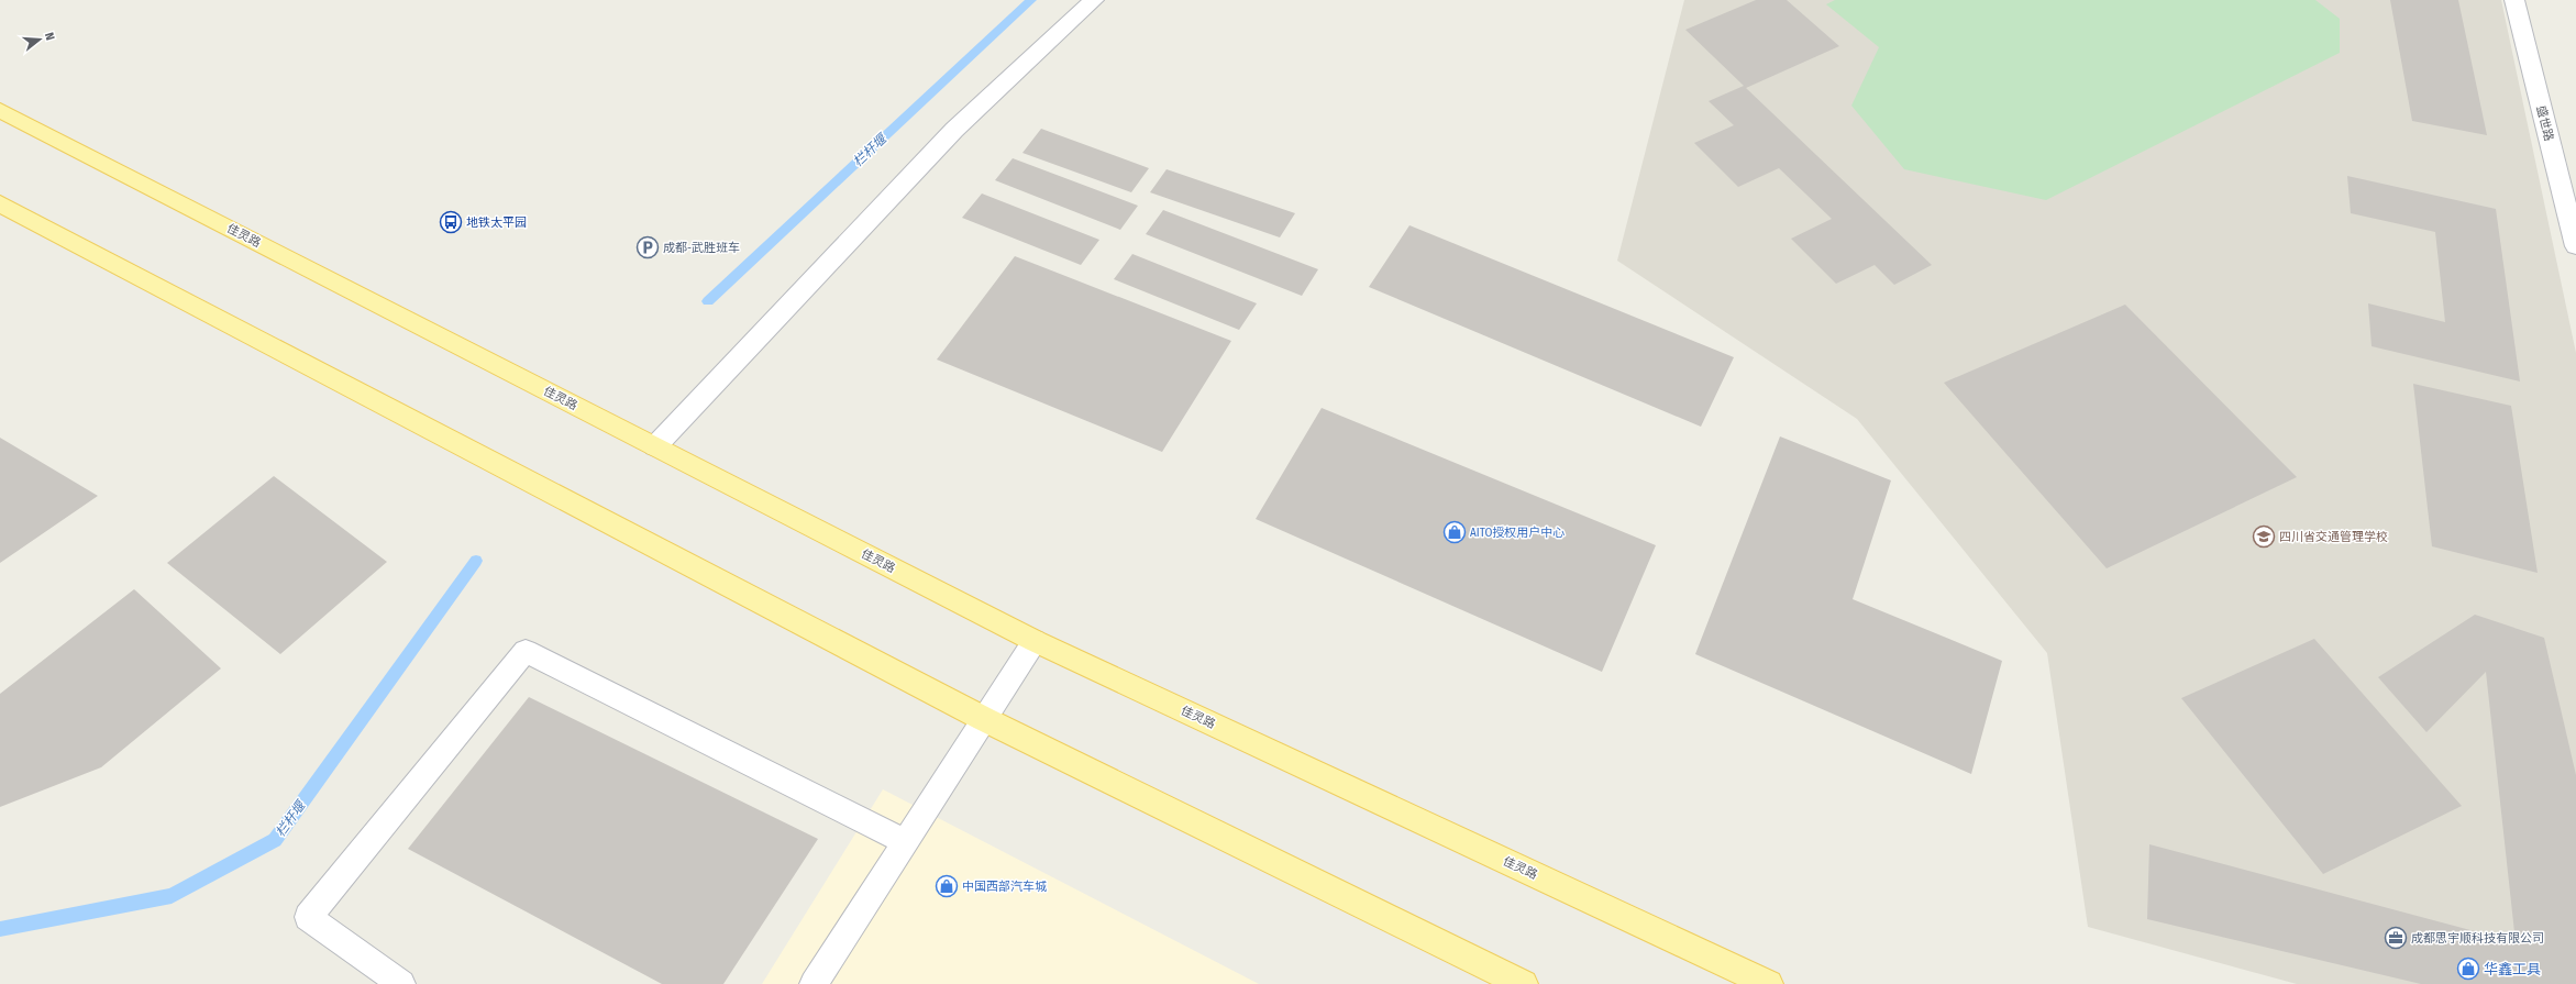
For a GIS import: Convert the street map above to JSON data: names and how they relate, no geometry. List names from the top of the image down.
{
  "streets": {
    "main road": ["佳灵路"],
    "street": ["盛世路"]
  },
  "water": ["栏杆堰"],
  "places": {
    "bus stop": ["地铁太平园"],
    "parking": ["成都-武胜班车"],
    "shop": ["AITO授权用户中心", "中国西部汽车城", "华鑫工具"],
    "school or university": ["四川省交通管理学校"],
    "office": ["成都思宇顺科技有限公司"]
  },
  "north": "right"
}
